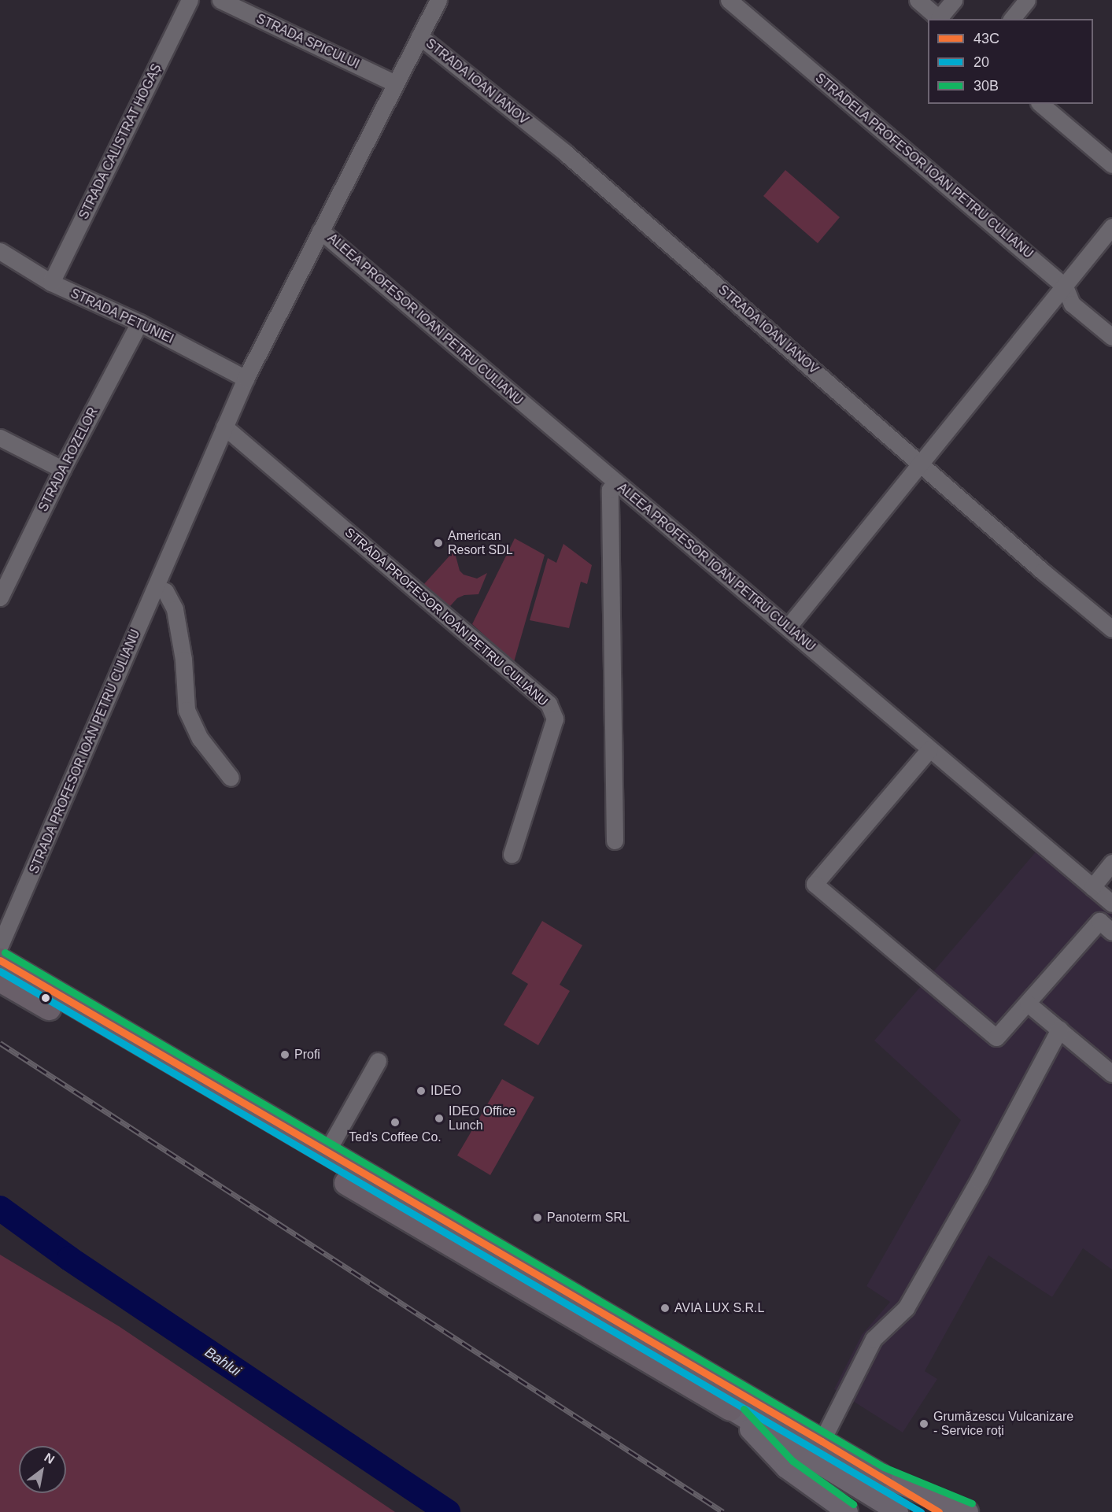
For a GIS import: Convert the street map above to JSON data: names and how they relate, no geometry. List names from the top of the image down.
{
  "streets": {
    "street": [
      "STRADA SPICULUI",
      "STRADA IOAN IANOV",
      "STRADA CALISTRAT HOGAȘ",
      "STRADELA PROFESOR IOAN PETRU CULIANU",
      "STRADA PETUNIEI",
      "ALEEA PROFESOR IOAN PETRU CULIANU",
      "STRADA ROZELOR",
      "STRADA PROFESOR IOAN PETRU CULIANU"
    ]
  },
  "crossings": [
    ["STRADA SPICULUI", "STRADA PROFESOR IOAN PETRU CULIANU"],
    ["STRADA IOAN IANOV", "STRADA PROFESOR IOAN PETRU CULIANU"],
    ["STRADA CALISTRAT HOGAȘ", "STRADA PETUNIEI"],
    ["STRADA PETUNIEI", "STRADA ROZELOR"],
    ["STRADA PETUNIEI", "STRADA PROFESOR IOAN PETRU CULIANU"],
    ["ALEEA PROFESOR IOAN PETRU CULIANU", "STRADA PROFESOR IOAN PETRU CULIANU"]
  ],
  "water": ["Bahlui"],
  "places": [
    "American Resort SDL",
    "Profi",
    "IDEO",
    "IDEO Office Lunch",
    "Ted's Coffee Co.",
    "Panoterm SRL",
    "AVIA LUX S.R.L",
    "Grumăzescu Vulcanizare - Service roți"
  ],
  "lines": ["transit line 30B", "transit line 43C", "transit line 20"],
  "legend": ["43C", "20", "30B"],
  "north": "top right"
}
